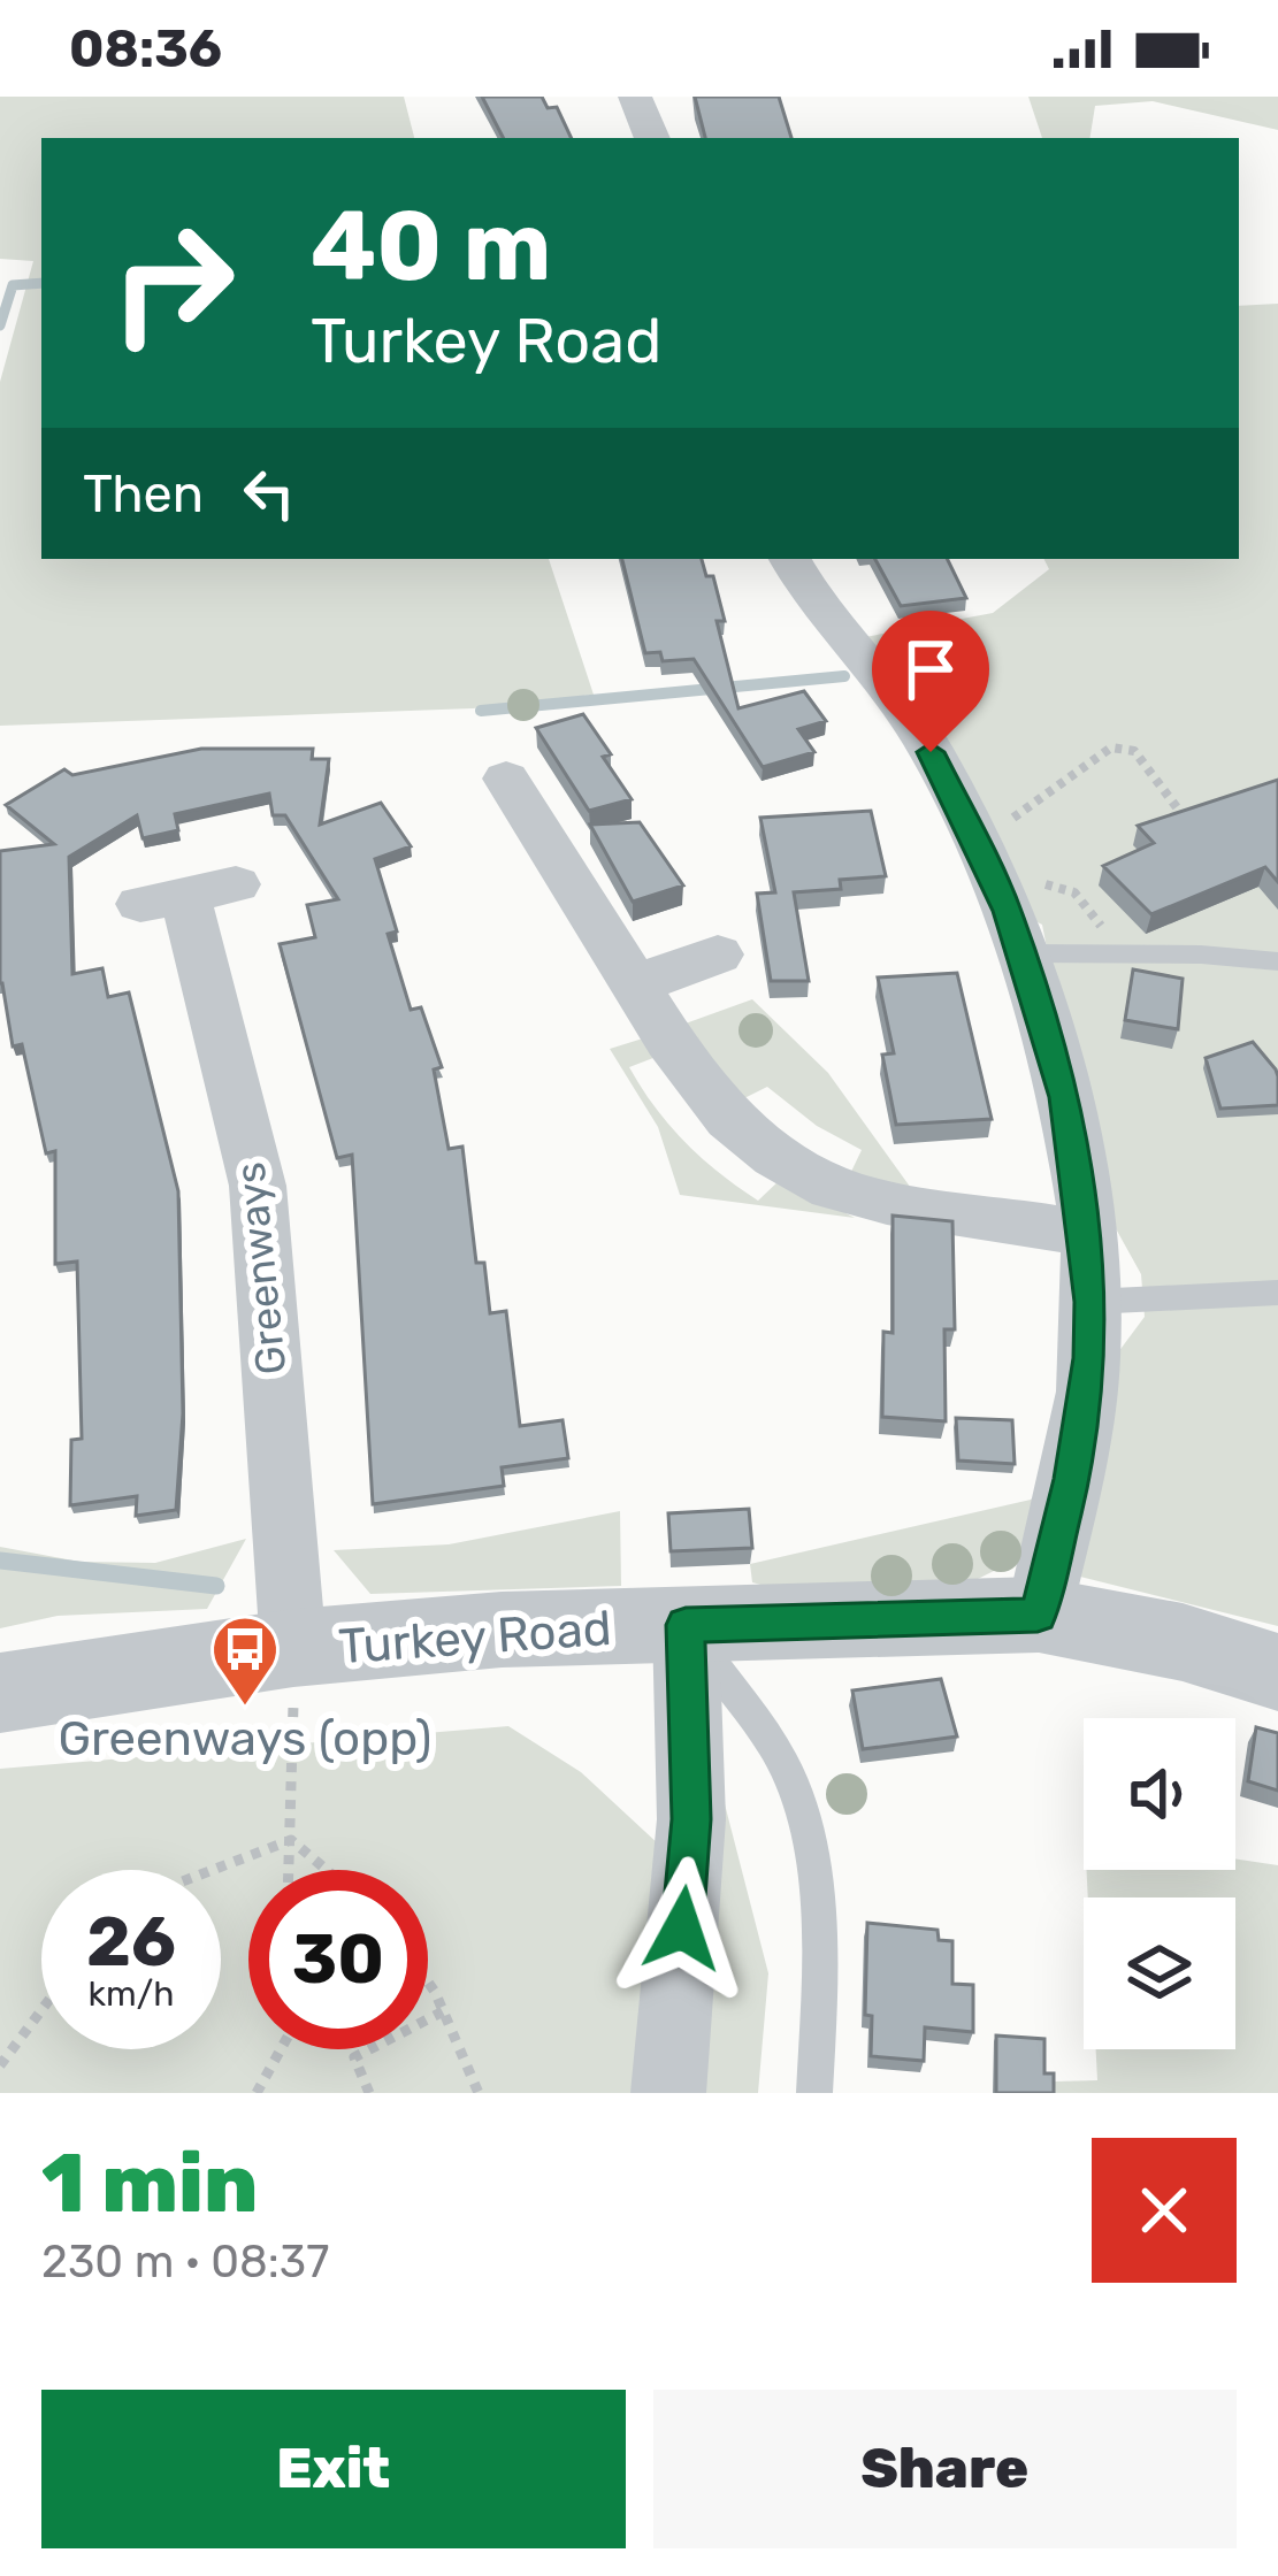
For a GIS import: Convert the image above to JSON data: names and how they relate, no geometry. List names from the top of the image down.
{
  "streets": {
    "street": ["Greenways", "Turkey Road"]
  },
  "crossings": [
    ["Greenways", "Turkey Road"]
  ],
  "places": {
    "bus stop": ["Greenways (opp)"]
  },
  "page": {
    "status": "08:36",
    "turn": ["40 m", "Turkey Road"],
    "then": "Then",
    "speed": "26 km/h",
    "limit": "30",
    "heading": ["1 min", "230 m · 08:37"],
    "buttons": ["Exit", "Share"]
  }
}
